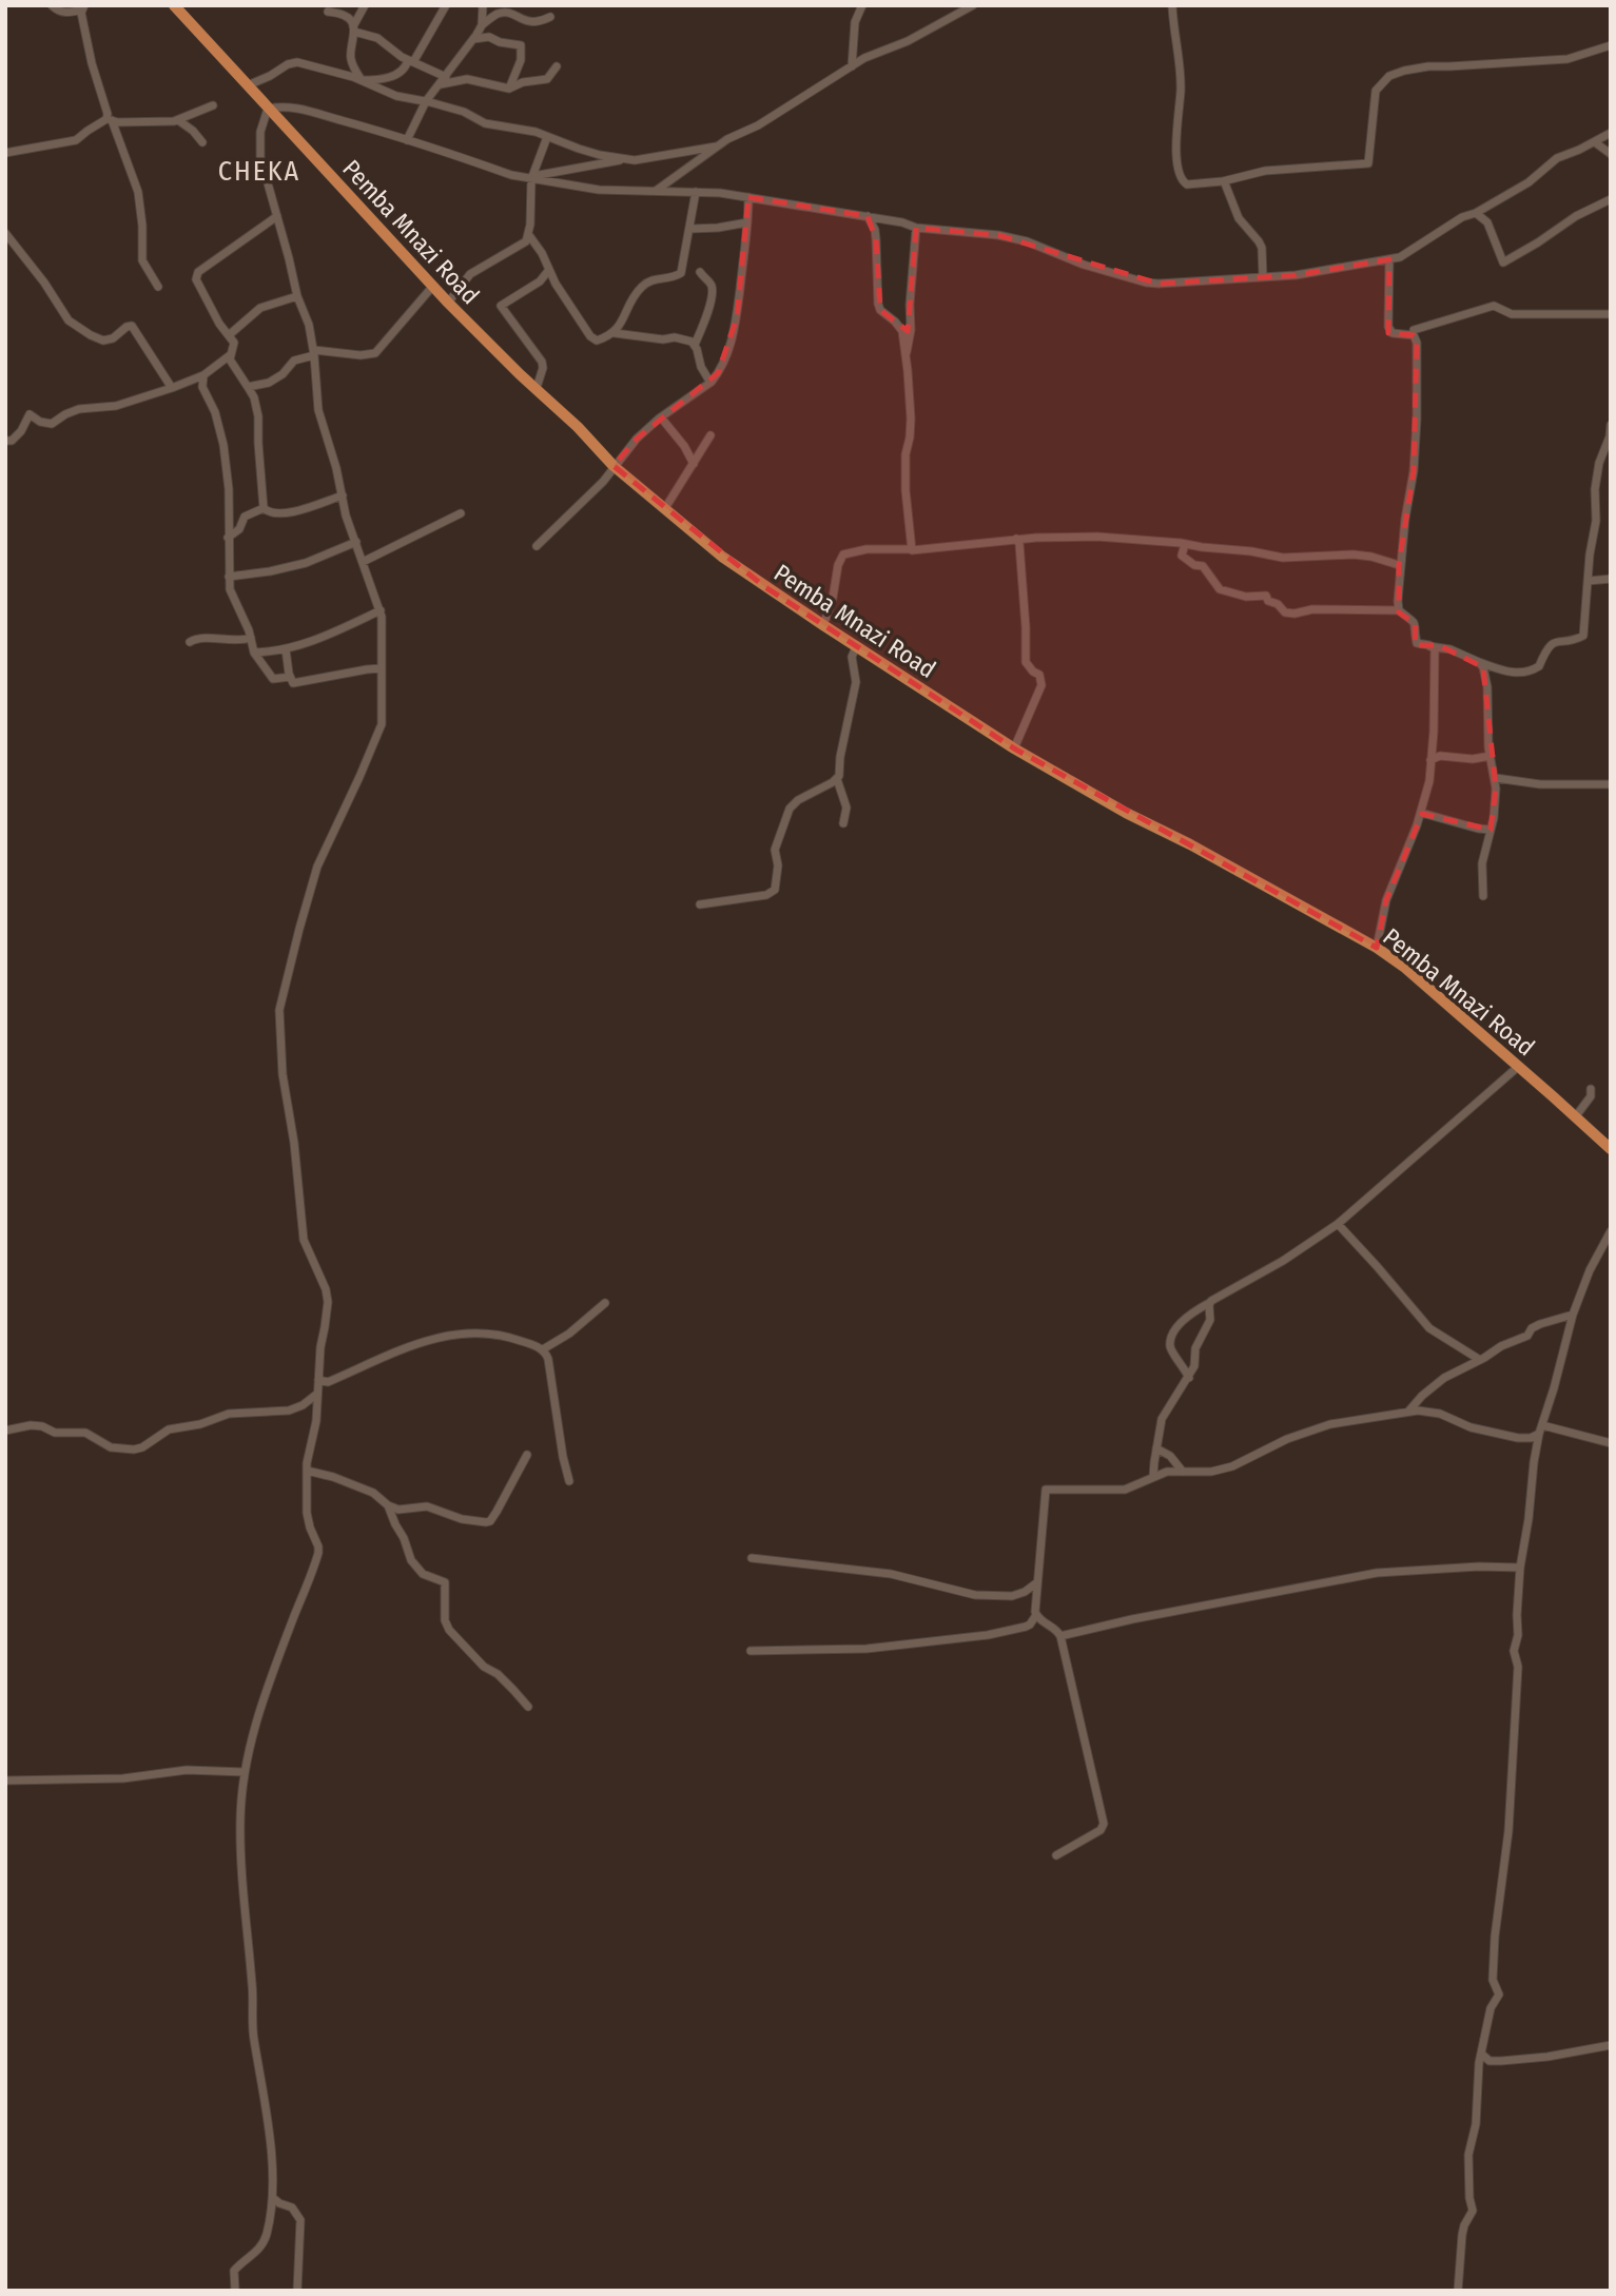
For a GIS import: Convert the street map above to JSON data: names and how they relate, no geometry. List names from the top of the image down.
{
  "streets": {
    "main road": ["Pemba Mnazi Road"]
  },
  "districts": ["CHEKA"]
}
